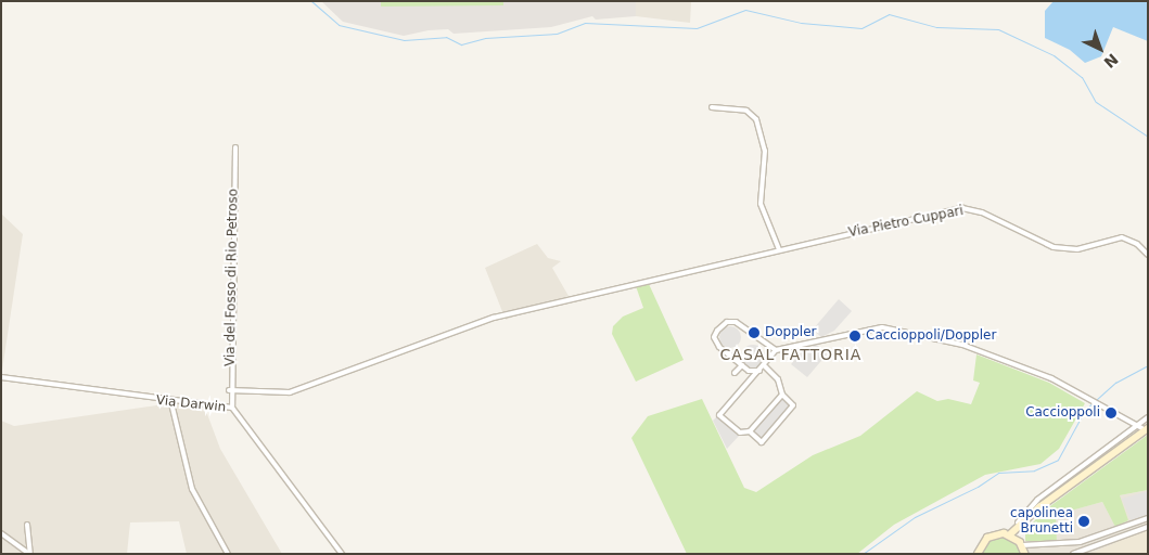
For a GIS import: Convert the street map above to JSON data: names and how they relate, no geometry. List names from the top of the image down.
{
  "streets": {
    "street": ["Via Pietro Cuppari", "Via del Fosso di Rio Petroso", "Via Darwin"]
  },
  "crossings": [
    ["Via Pietro Cuppari", "Via del Fosso di Rio Petroso"],
    ["Via del Fosso di Rio Petroso", "Via Darwin"]
  ],
  "districts": ["CASAL FATTORIA"],
  "places": [
    "Doppler",
    "Caccioppoli/Doppler",
    "Caccioppoli",
    "capolinea Brunetti"
  ],
  "north": "bottom right"
}
